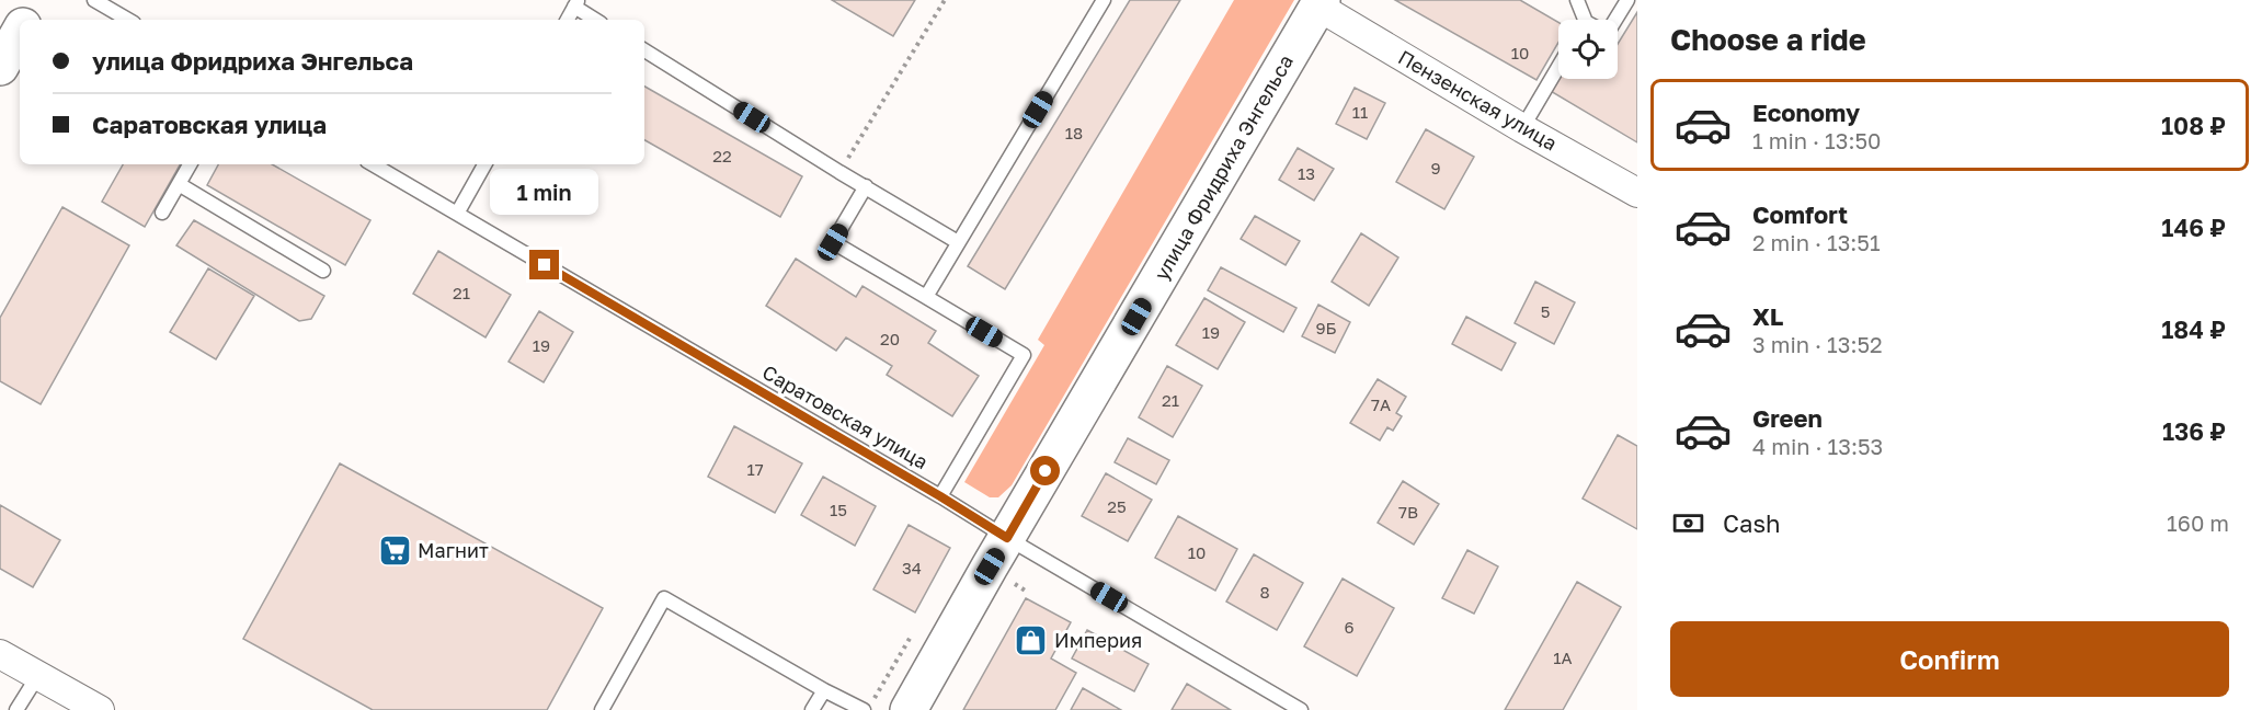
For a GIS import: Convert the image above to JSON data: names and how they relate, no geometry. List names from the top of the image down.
{
  "streets": {
    "main road": ["улица Фридриха Энгельса"],
    "street": ["Пензенская улица"],
    "lane": ["Саратовская улица"]
  },
  "crossings": [
    ["Пензенская улица", "улица Фридриха Энгельса"],
    ["улица Фридриха Энгельса", "Саратовская улица"]
  ],
  "places": {
    "supermarket": ["Магнит"],
    "shop": ["Империя"]
  },
  "house_numbers": [
    "10",
    "11",
    "18",
    "22",
    "9",
    "13",
    "21",
    "5",
    "9Б",
    "19",
    "20",
    "19",
    "21",
    "7А",
    "17",
    "25",
    "15",
    "7В",
    "10",
    "34",
    "8",
    "6",
    "1А"
  ],
  "page": {
    "heading": "Choose a ride",
    "banner": ["улица Фридриха Энгельса", "Саратовская улица"],
    "list": [
      {
        "name": "Economy",
        "note": "1 min · 13:50",
        "value": "108 ₽"
      },
      {
        "name": "Comfort",
        "note": "2 min · 13:51",
        "value": "146 ₽"
      },
      {
        "name": "XL",
        "note": "3 min · 13:52",
        "value": "184 ₽"
      },
      {
        "name": "Green",
        "note": "4 min · 13:53",
        "value": "136 ₽"
      }
    ],
    "bubble": "1 min",
    "pay": ["Cash", "160 m"],
    "buttons": "Confirm"
  }
}
